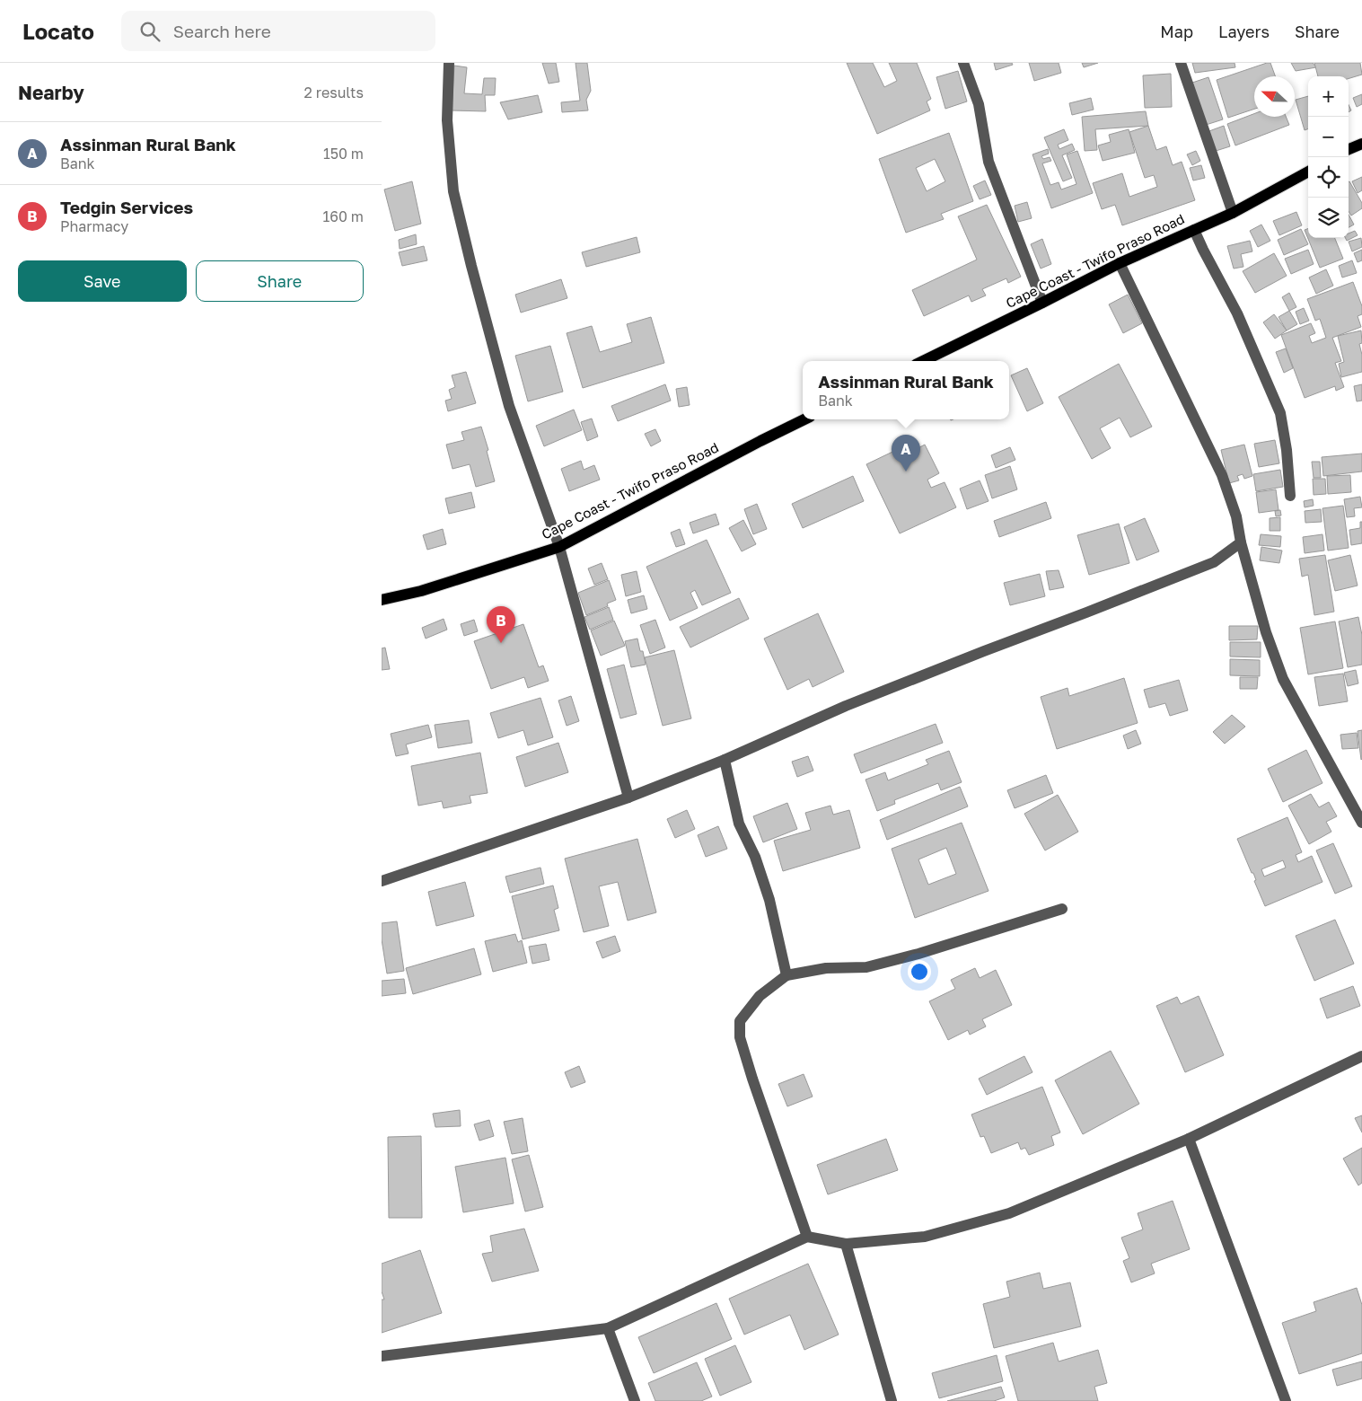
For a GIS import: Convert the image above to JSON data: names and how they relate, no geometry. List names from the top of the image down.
{
  "streets": {
    "main road": ["Cape Coast - Twifo Praso Road"]
  },
  "north": "left",
  "page": {
    "header": "Locato",
    "search": "Search here",
    "nav": ["Map", "Layers", "Share"],
    "heading": ["Nearby", "2 results"],
    "map_buttons": ["+", "−"],
    "list": [
      {
        "mark": "A",
        "name": "Assinman Rural Bank",
        "note": "Bank",
        "value": "150 m"
      },
      {
        "mark": "B",
        "name": "Tedgin Services",
        "note": "Pharmacy",
        "value": "160 m"
      }
    ],
    "buttons": ["Save", "Share"],
    "popup": ["Assinman Rural Bank", "Bank"],
    "pins": ["A", "B"]
  }
}
